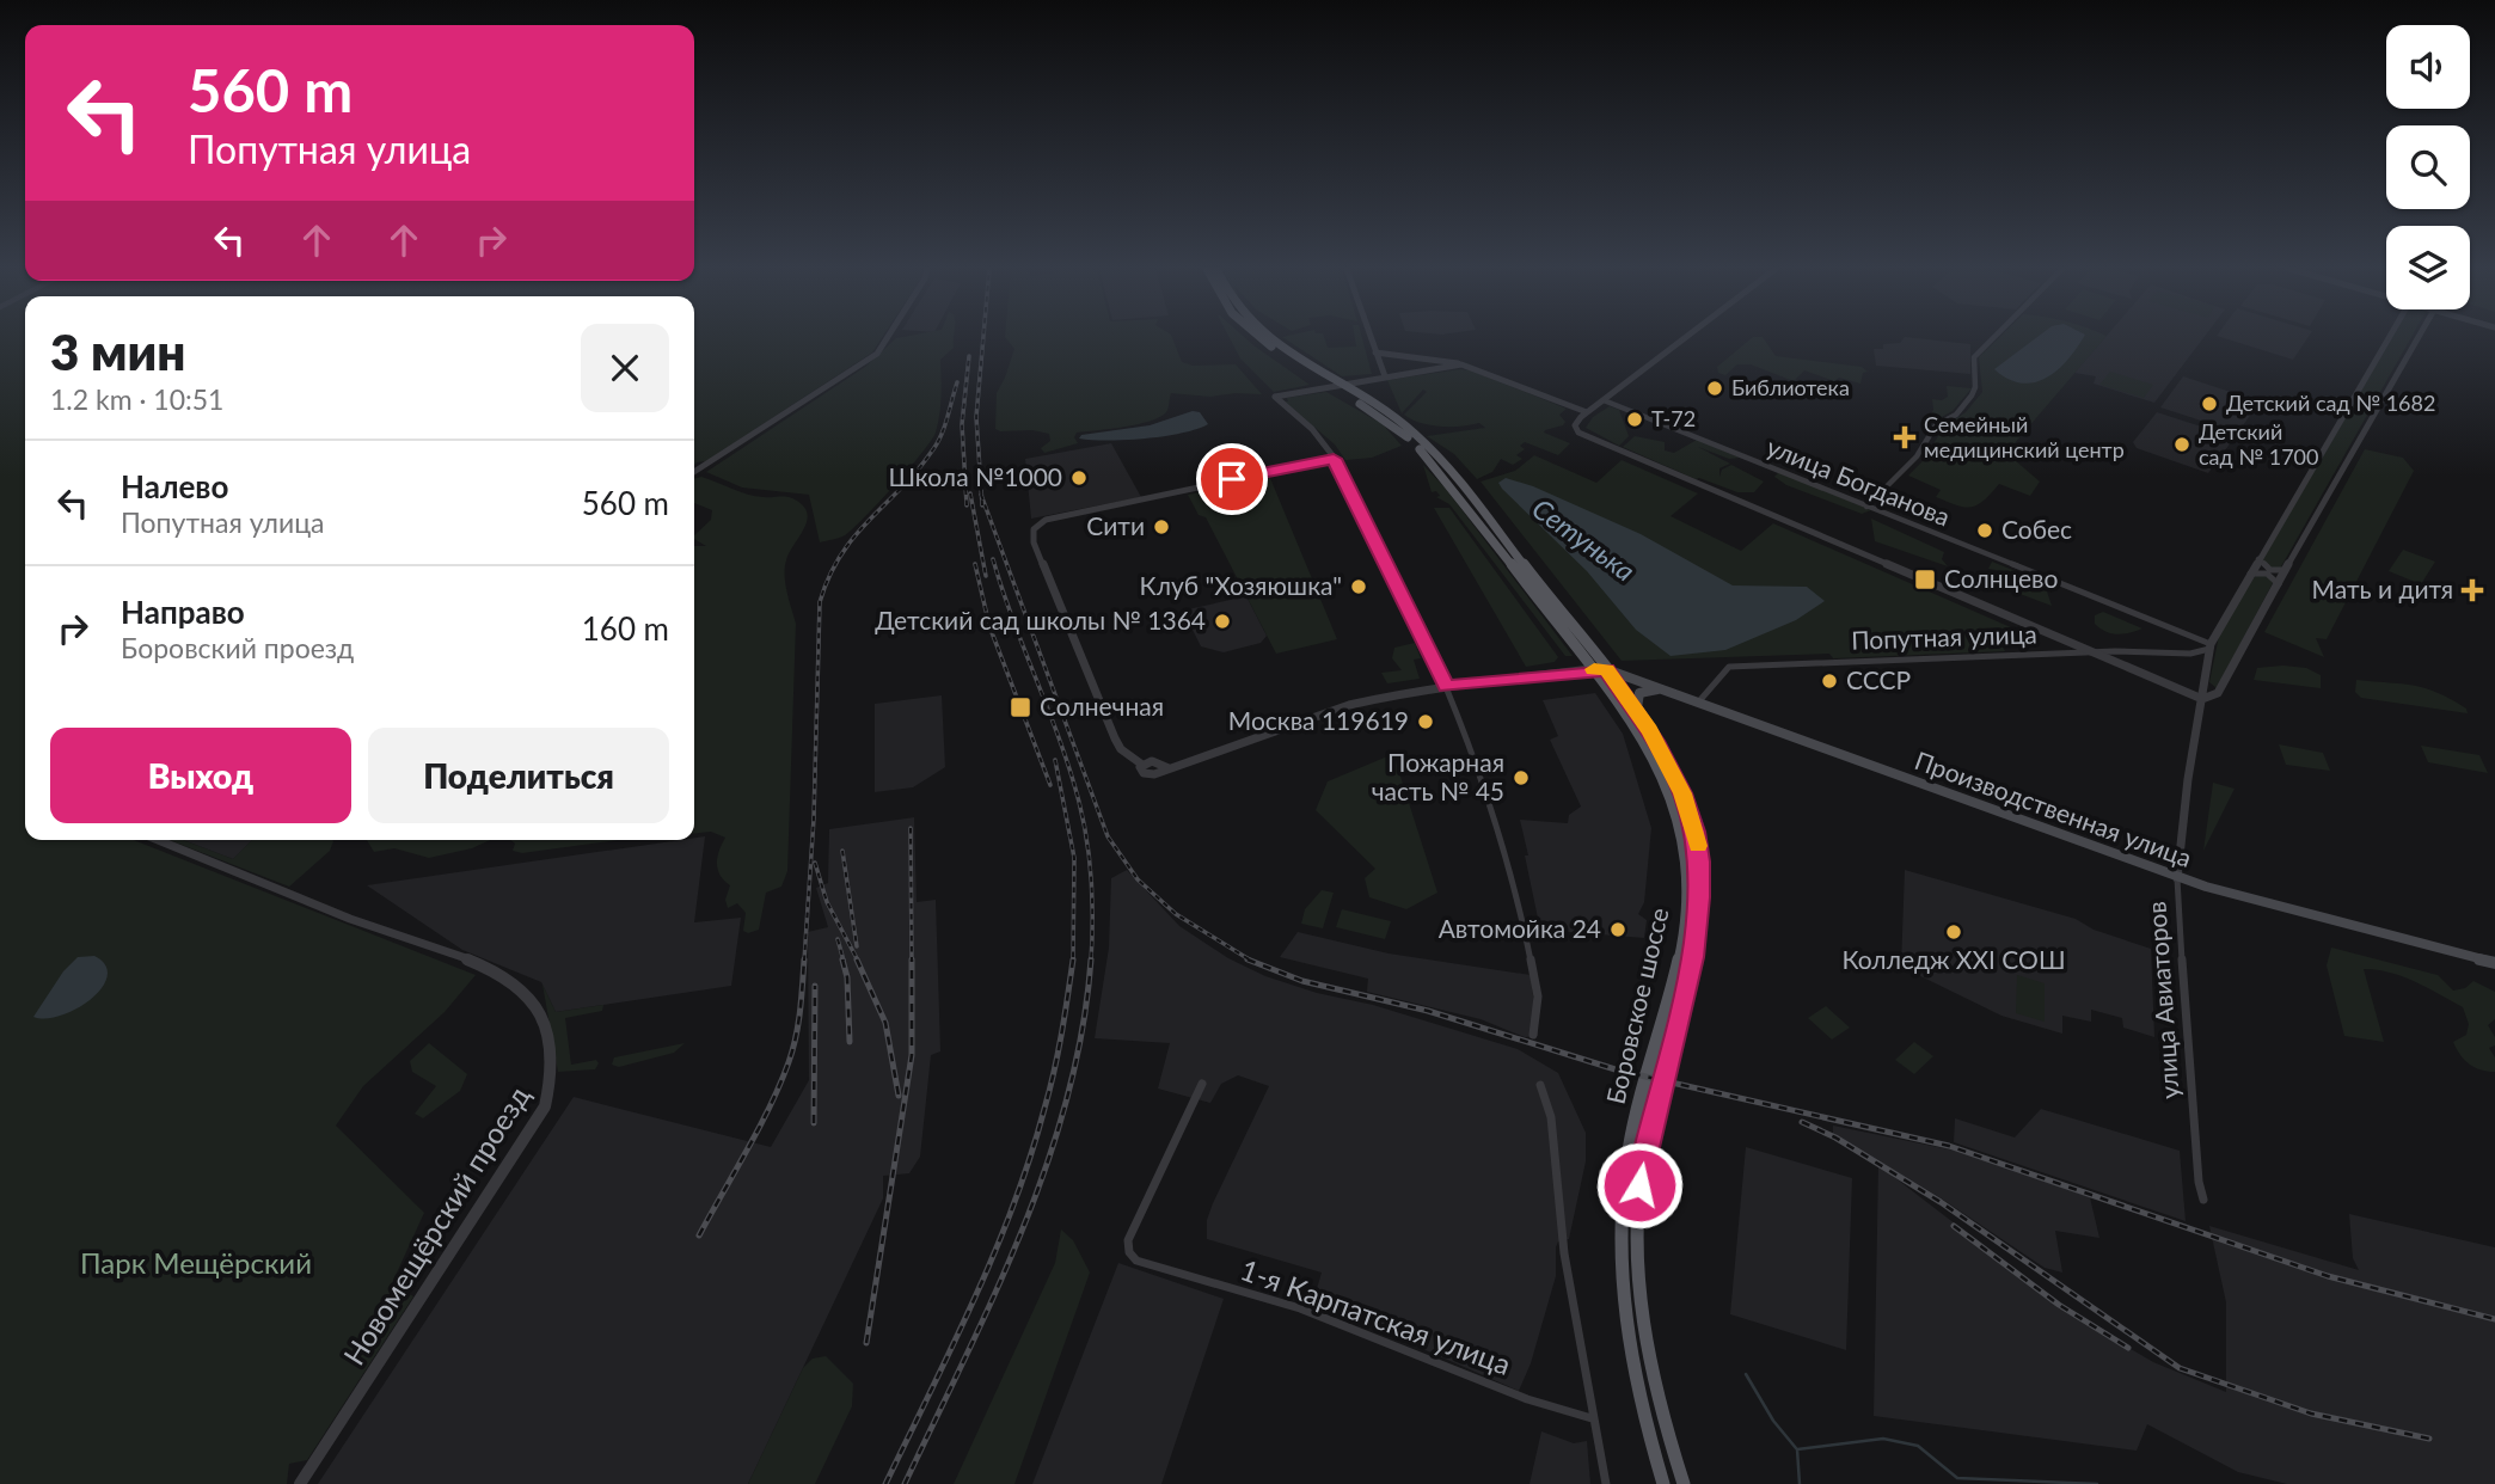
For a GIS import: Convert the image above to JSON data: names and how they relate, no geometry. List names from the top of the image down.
{
  "streets": {
    "main road": ["Производственная улица", "Боровское шоссе"],
    "street": [
      "улица Богданова",
      "Попутная улица",
      "улица Авиаторов",
      "Новомещёрский проезд",
      "1-я Карпатская улица"
    ]
  },
  "crossings": [
    ["улица Богданова", "Попутная улица"],
    ["улица Богданова", "улица Авиаторов"],
    ["Попутная улица", "Производственная улица"],
    ["Попутная улица", "улица Авиаторов"],
    ["Производственная улица", "улица Авиаторов"],
    ["Производственная улица", "Боровское шоссе"]
  ],
  "water": ["Сетунька"],
  "parks": ["Парк Мещёрский"],
  "places": {
    "other": [
      "Библиотека",
      "Детский сад № 1682",
      "Т-72",
      "Детский сад № 1700",
      "Школа №1000",
      "Сити",
      "Собес",
      "Клуб \"Хозяюшка\"",
      "Детский сад школы № 1364",
      "СССР",
      "Москва 119619",
      "Пожарная часть № 45",
      "Автомойка 24",
      "Колледж XXI СОШ"
    ],
    "health": ["Семейный медицинский центр", "Мать и дитя"],
    "transit": ["Солнцево", "Солнечная"]
  },
  "page": {
    "turn": ["560 m", "Попутная улица"],
    "heading": ["3 мин", "1.2 km · 10:51"],
    "list": [
      {
        "name": "Налево",
        "note": "Попутная улица",
        "value": "560 m"
      },
      {
        "name": "Направо",
        "note": "Боровский проезд",
        "value": "160 m"
      }
    ],
    "buttons": ["Выход", "Поделиться"]
  }
}
